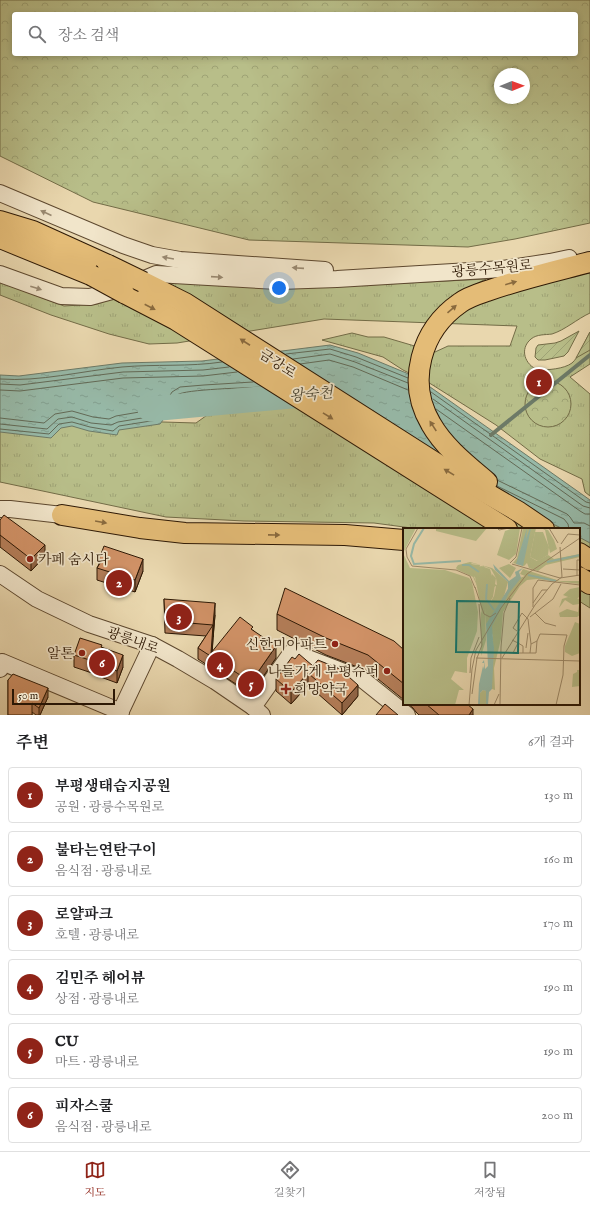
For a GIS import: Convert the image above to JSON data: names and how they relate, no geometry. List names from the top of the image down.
{
  "streets": {
    "main road": ["금강로"],
    "street": ["광릉수목원로", "광릉내로"]
  },
  "water": ["왕숙천"],
  "places": {
    "other": [
      "카페 숨시다",
      "신한미아파트",
      "알톤",
      "나들가게 부평슈퍼"
    ],
    "health": ["희망약국"]
  },
  "scale_bar": "50 m",
  "north": "right",
  "page": {
    "search": "장소 검색",
    "pins": [
      "1",
      "2",
      "3",
      "6",
      "4",
      "5"
    ],
    "scale": "50 m",
    "heading": ["주변", "6개 결과"],
    "list": [
      {
        "mark": "1",
        "name": "부평생태습지공원",
        "note": "공원 · 광릉수목원로",
        "value": "130 m"
      },
      {
        "mark": "2",
        "name": "불타는연탄구이",
        "note": "음식점 · 광릉내로",
        "value": "160 m"
      },
      {
        "mark": "3",
        "name": "로얄파크",
        "note": "호텔 · 광릉내로",
        "value": "170 m"
      },
      {
        "mark": "4",
        "name": "김민주 헤어뷰",
        "note": "상점 · 광릉내로",
        "value": "190 m"
      },
      {
        "mark": "5",
        "name": "CU",
        "note": "마트 · 광릉내로",
        "value": "190 m"
      },
      {
        "mark": "6",
        "name": "피자스쿨",
        "note": "음식점 · 광릉내로",
        "value": "200 m"
      }
    ],
    "nav": ["지도", "길찾기", "저장됨"]
  }
}
